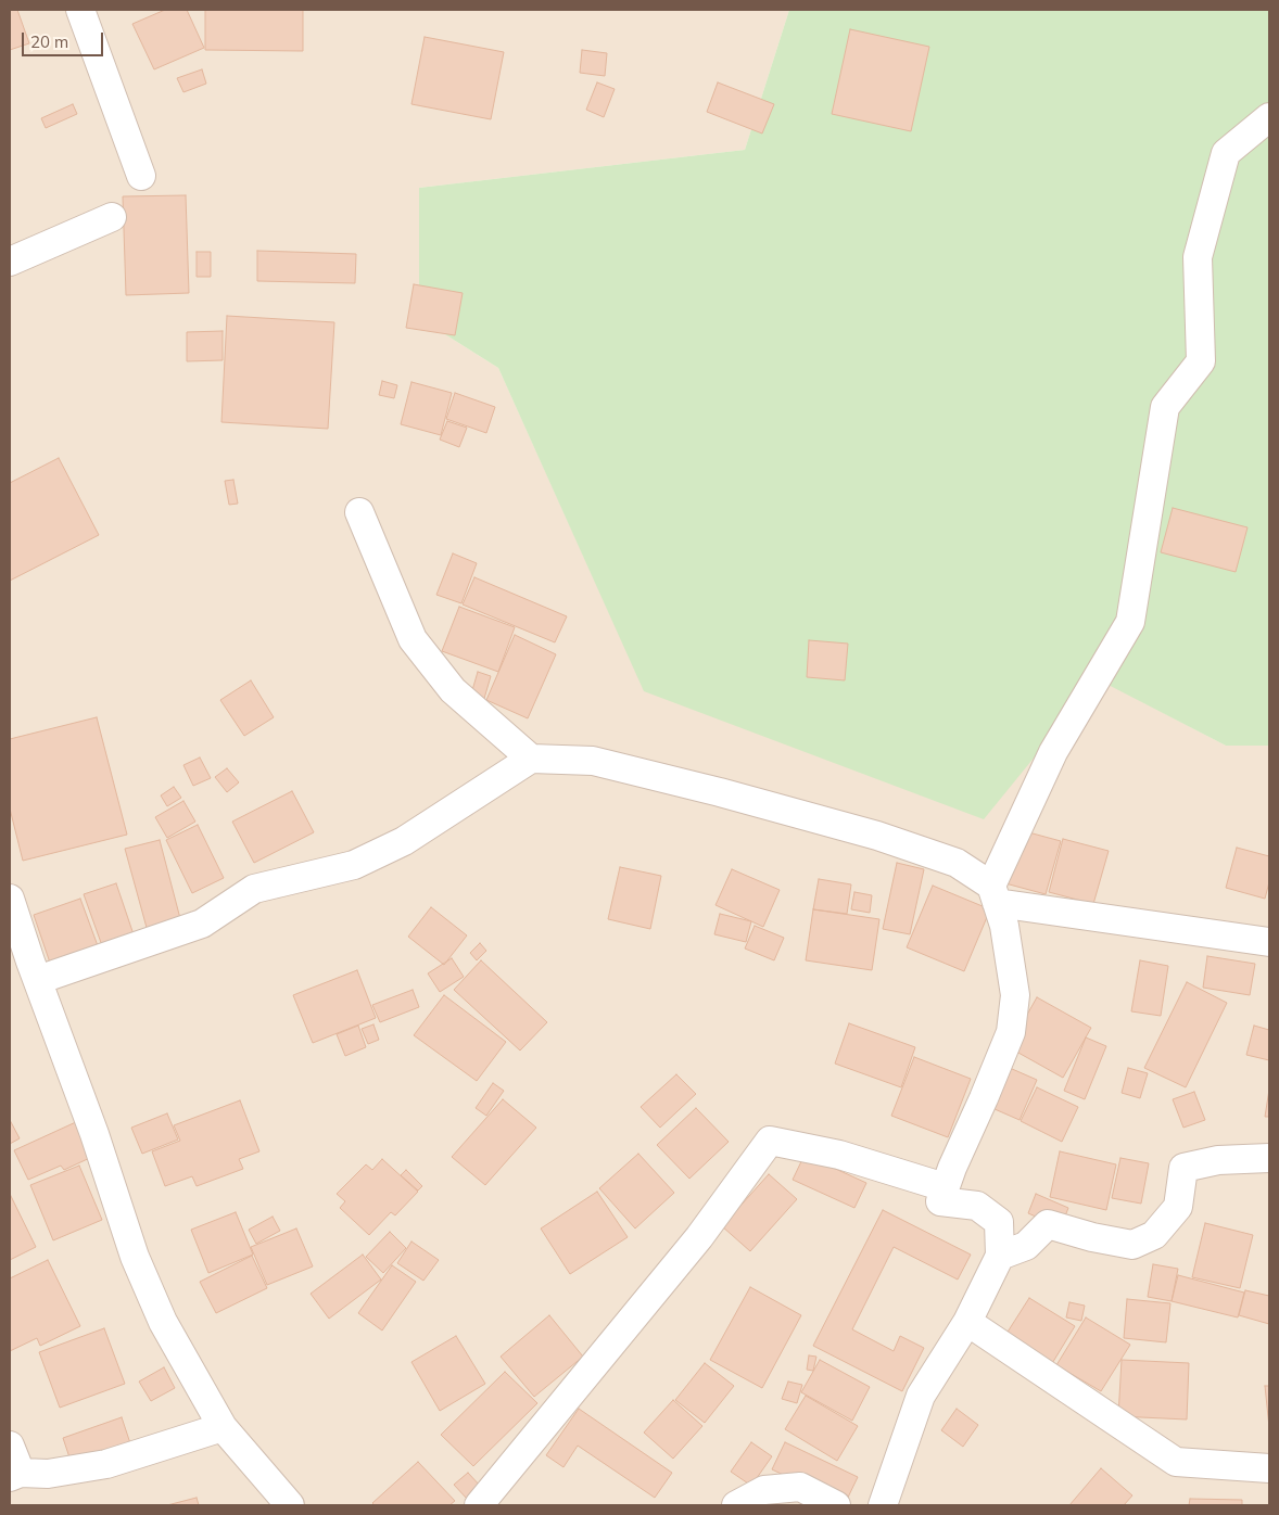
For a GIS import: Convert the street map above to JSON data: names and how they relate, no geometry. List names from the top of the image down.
{
  "scale_bar": "20 m"
}
